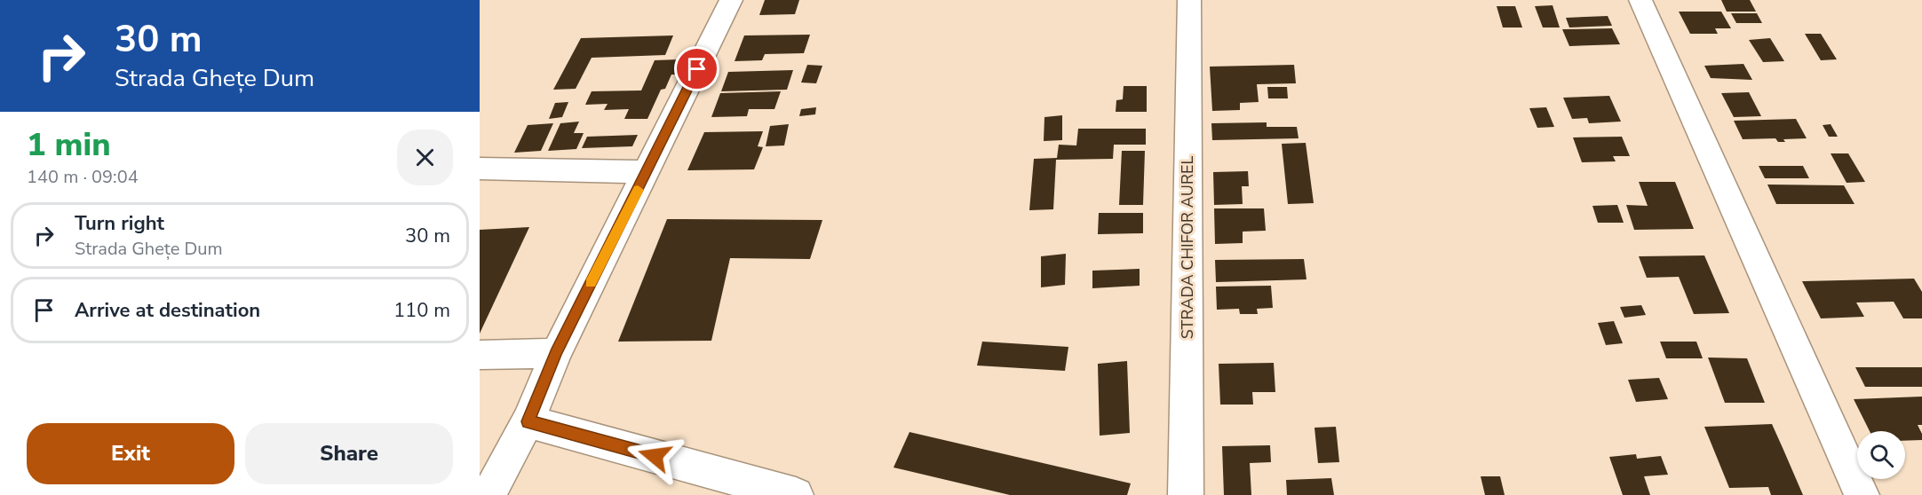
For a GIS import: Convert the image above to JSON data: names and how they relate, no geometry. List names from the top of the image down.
{
  "streets": {
    "main road": ["STRADA CHIFOR AUREL"]
  },
  "page": {
    "turn": ["30 m", "Strada Ghețe Dum"],
    "heading": ["1 min", "140 m · 09:04"],
    "list": [
      {
        "name": "Turn right",
        "note": "Strada Ghețe Dum",
        "value": "30 m"
      },
      {
        "name": "Arrive at destination",
        "value": "110 m"
      }
    ],
    "buttons": ["Exit", "Share"]
  }
}
